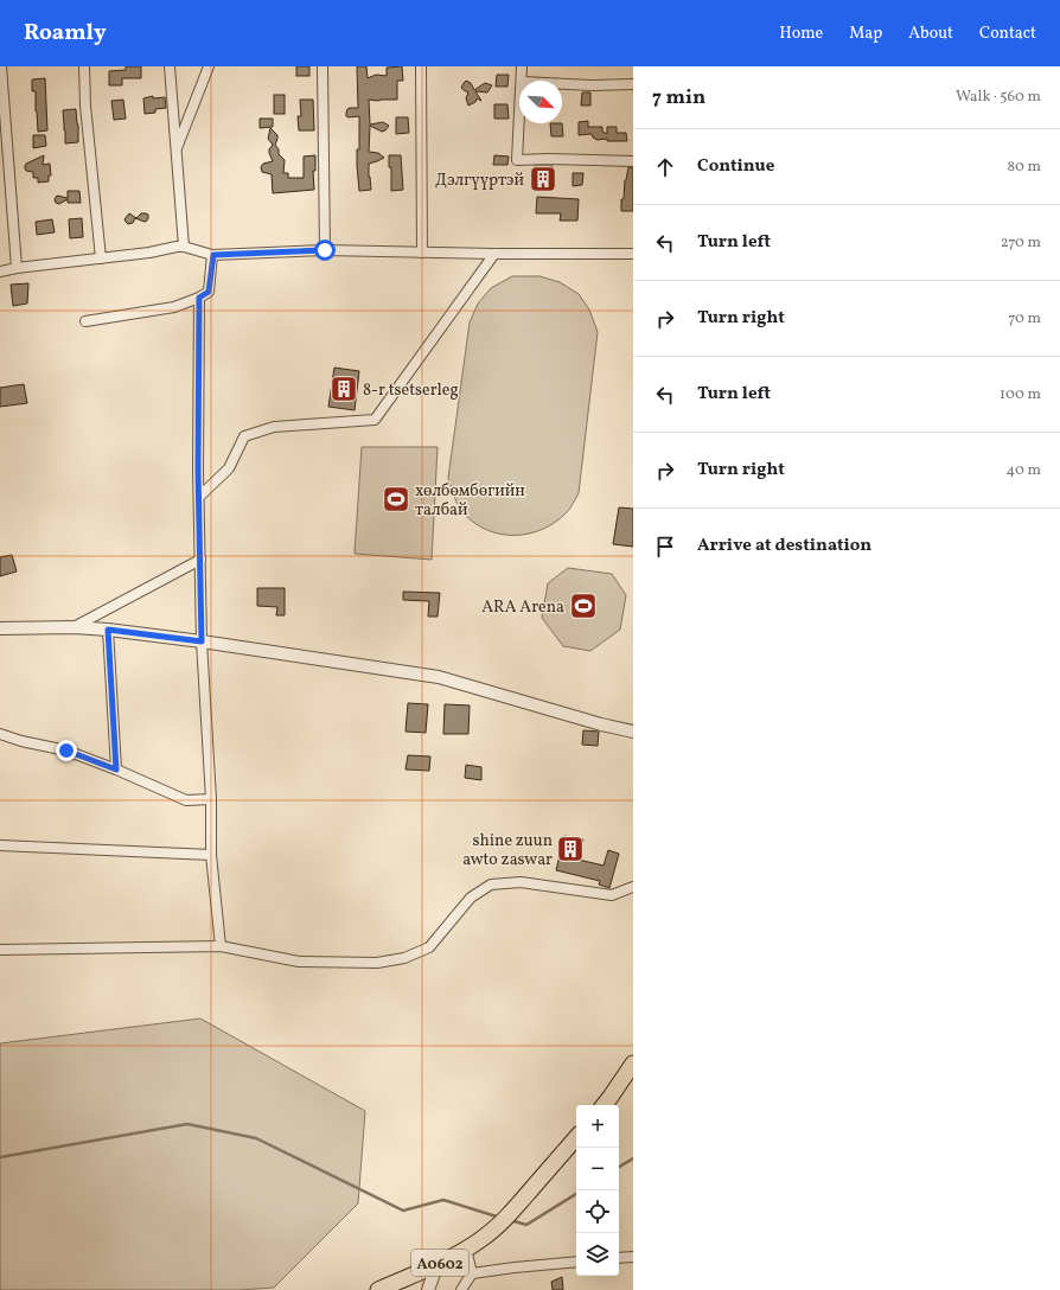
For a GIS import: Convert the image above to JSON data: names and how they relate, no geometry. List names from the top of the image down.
{
  "streets": {
    "highway": ["A0602"]
  },
  "places": {
    "building": ["Дэлгүүртэй", "8-r tsetserleg", "shine zuun awto zaswar"],
    "sports": ["хөлбөмбөгийн талбай", "ARA Arena"]
  },
  "north": "bottom right",
  "page": {
    "header": "Roamly",
    "nav": [
      "Home",
      "Map",
      "About",
      "Contact"
    ],
    "heading": ["7 min", "Walk · 560 m"],
    "list": [
      ["Continue", "80 m"],
      ["Turn left", "270 m"],
      ["Turn right", "70 m"],
      ["Turn left", "100 m"],
      ["Turn right", "40 m"],
      "Arrive at destination"
    ],
    "map_buttons": ["+", "−"]
  }
}
